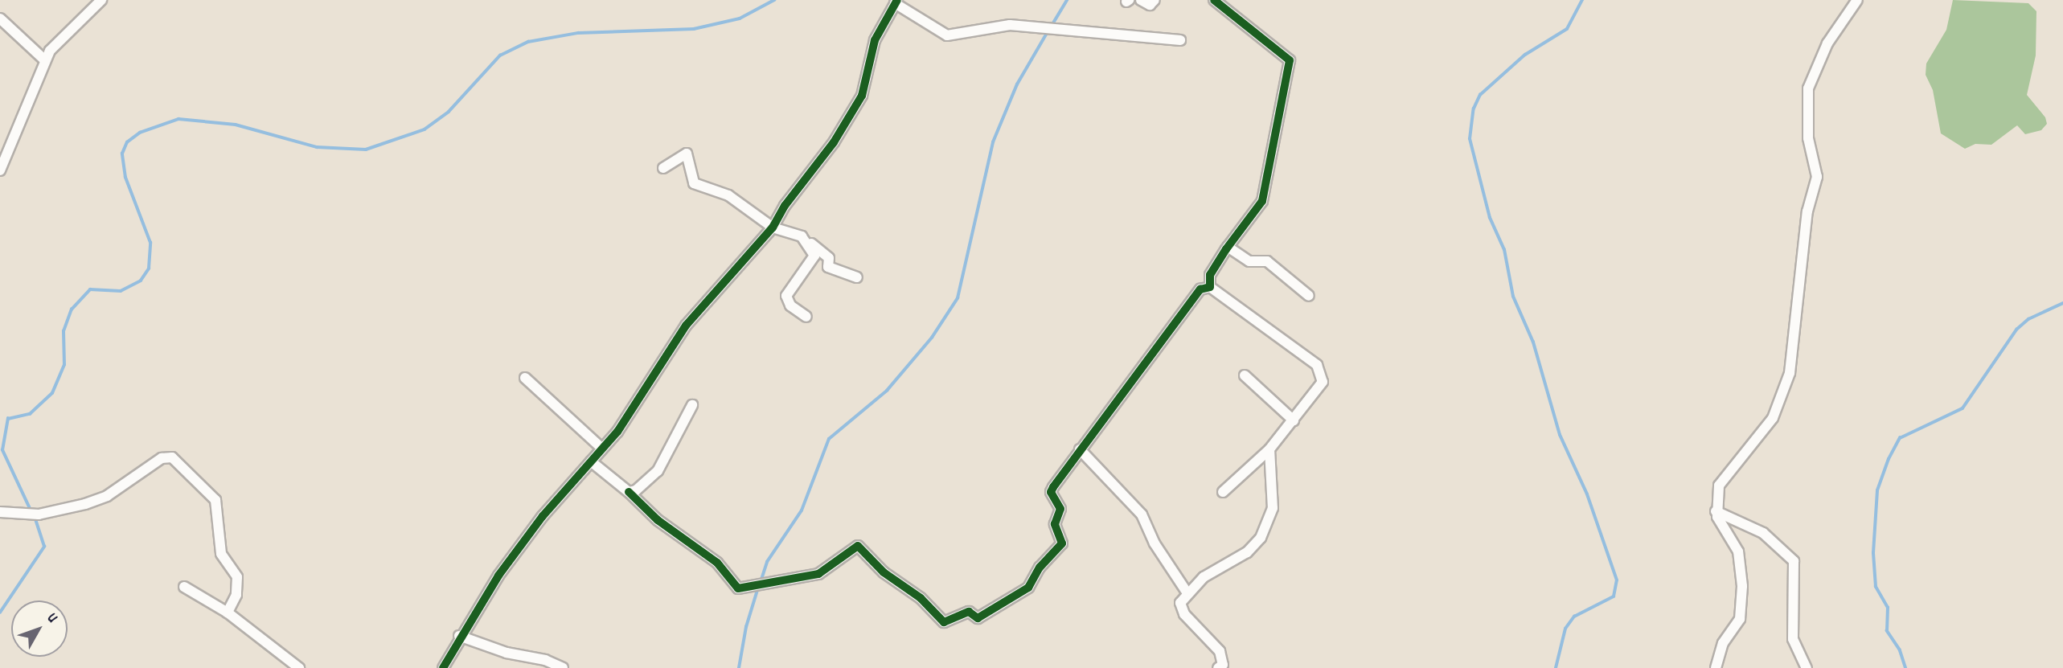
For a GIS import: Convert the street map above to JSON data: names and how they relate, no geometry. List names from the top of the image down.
{
  "north": "top right"
}
